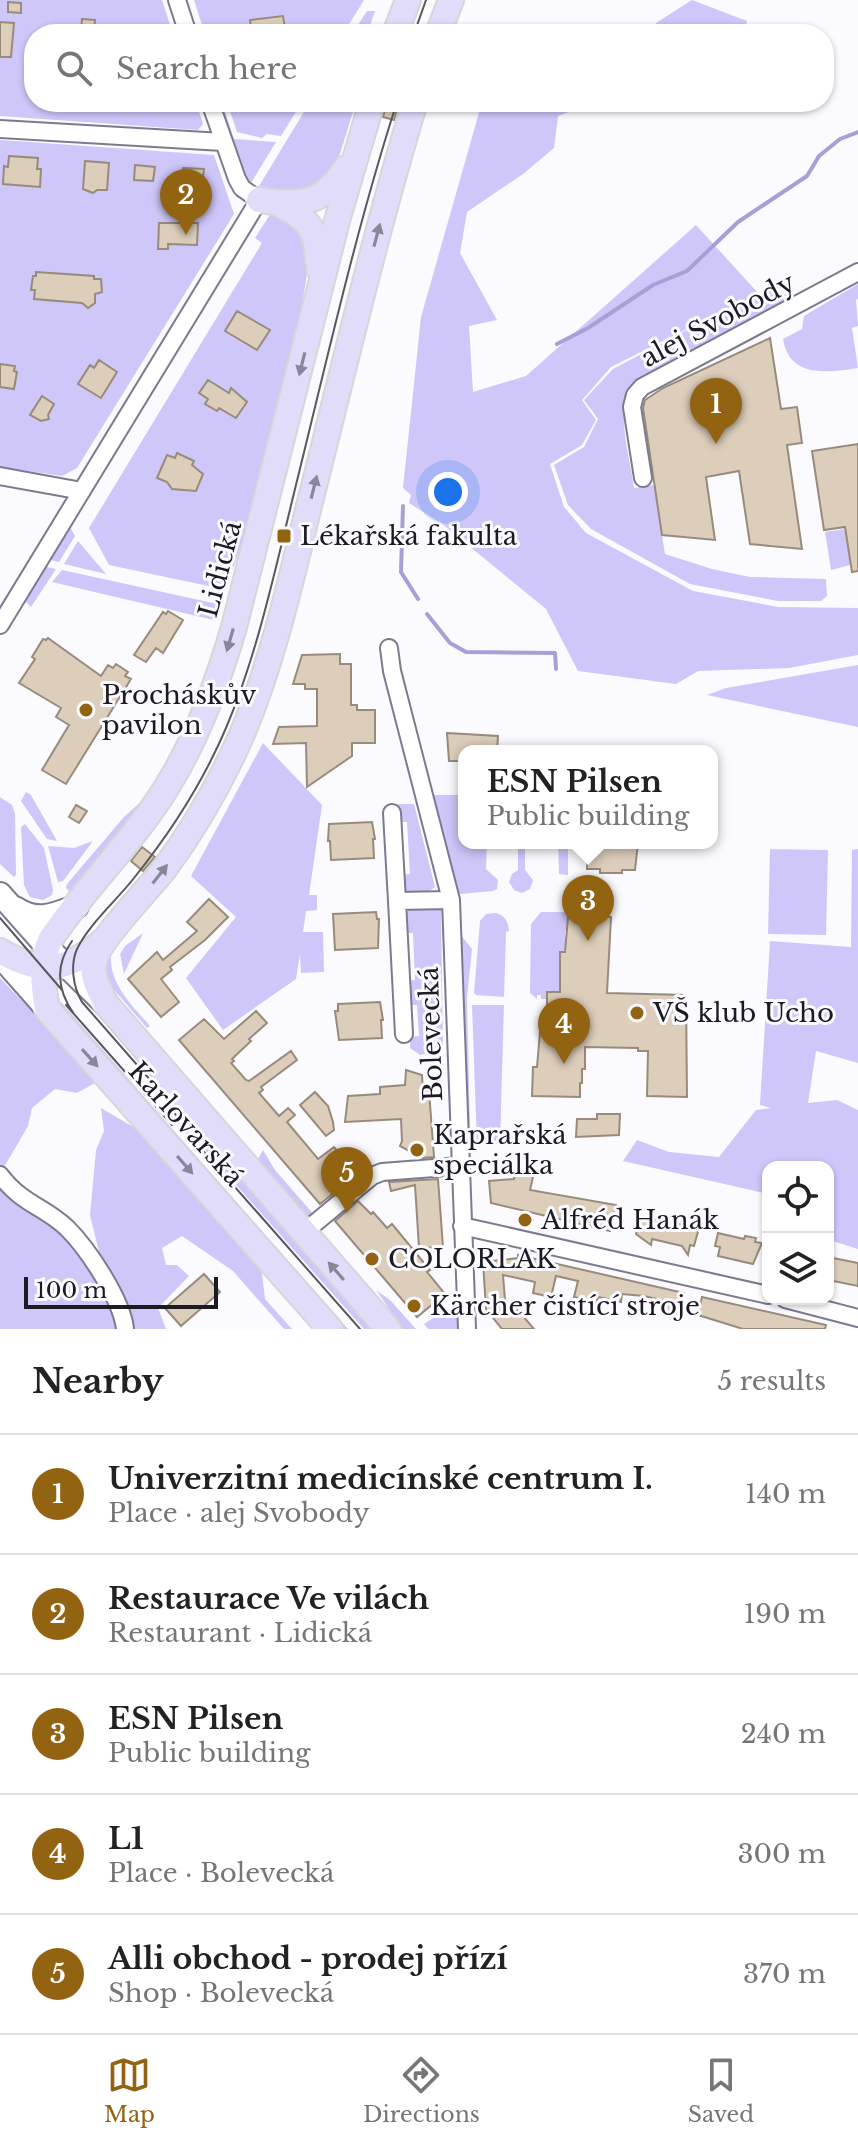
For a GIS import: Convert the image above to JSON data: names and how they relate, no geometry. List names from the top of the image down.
{
  "streets": {
    "main road": ["Lidická", "Karlovarská"],
    "street": ["alej Svobody", "Bolevecká"]
  },
  "crossings": [
    ["Lidická", "Karlovarská"]
  ],
  "places": {
    "transit": ["Lékařská fakulta"],
    "other": [
      "Procháskův pavilon",
      "VŠ klub Ucho",
      "Kaprařská speciálka",
      "Alfréd Hanák",
      "COLORLAK",
      "Kärcher čistící stroje"
    ]
  },
  "scale_bar": "100 m",
  "page": {
    "search": "Search here",
    "pins": [
      "2",
      "1",
      "3",
      "4",
      "5"
    ],
    "popup": ["ESN Pilsen", "Public building"],
    "scale": "100 m",
    "heading": ["Nearby", "5 results"],
    "list": [
      {
        "mark": "1",
        "name": "Univerzitní medicínské centrum I.",
        "note": "Place · alej Svobody",
        "value": "140 m"
      },
      {
        "mark": "2",
        "name": "Restaurace Ve vilách",
        "note": "Restaurant · Lidická",
        "value": "190 m"
      },
      {
        "mark": "3",
        "name": "ESN Pilsen",
        "note": "Public building",
        "value": "240 m"
      },
      {
        "mark": "4",
        "name": "L1",
        "note": "Place · Bolevecká",
        "value": "300 m"
      },
      {
        "mark": "5",
        "name": "Alli obchod - prodej přízí",
        "note": "Shop · Bolevecká",
        "value": "370 m"
      }
    ],
    "nav": ["Map", "Directions", "Saved"]
  }
}
